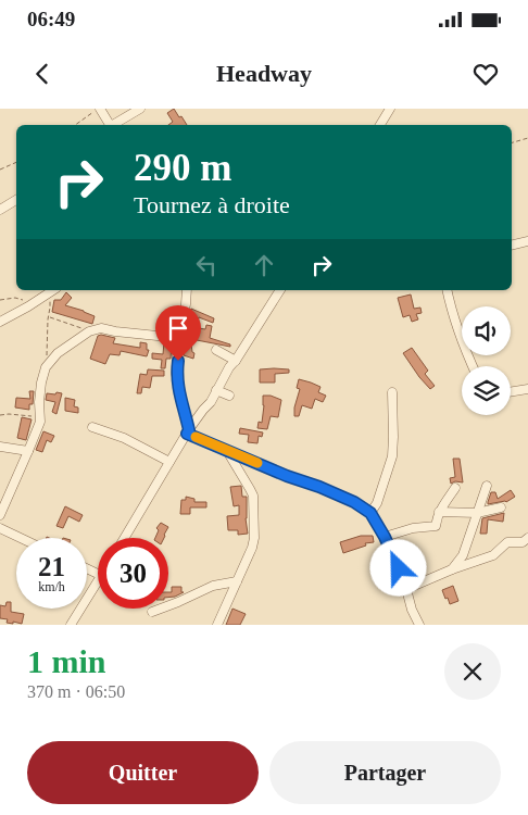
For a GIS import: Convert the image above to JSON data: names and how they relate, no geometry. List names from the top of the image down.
{
  "page": {
    "status": "06:49",
    "header": "Headway",
    "turn": ["290 m", "Tournez à droite"],
    "speed": "21 km/h",
    "limit": "30",
    "heading": ["1 min", "370 m · 06:50"],
    "buttons": ["Quitter", "Partager"]
  }
}
